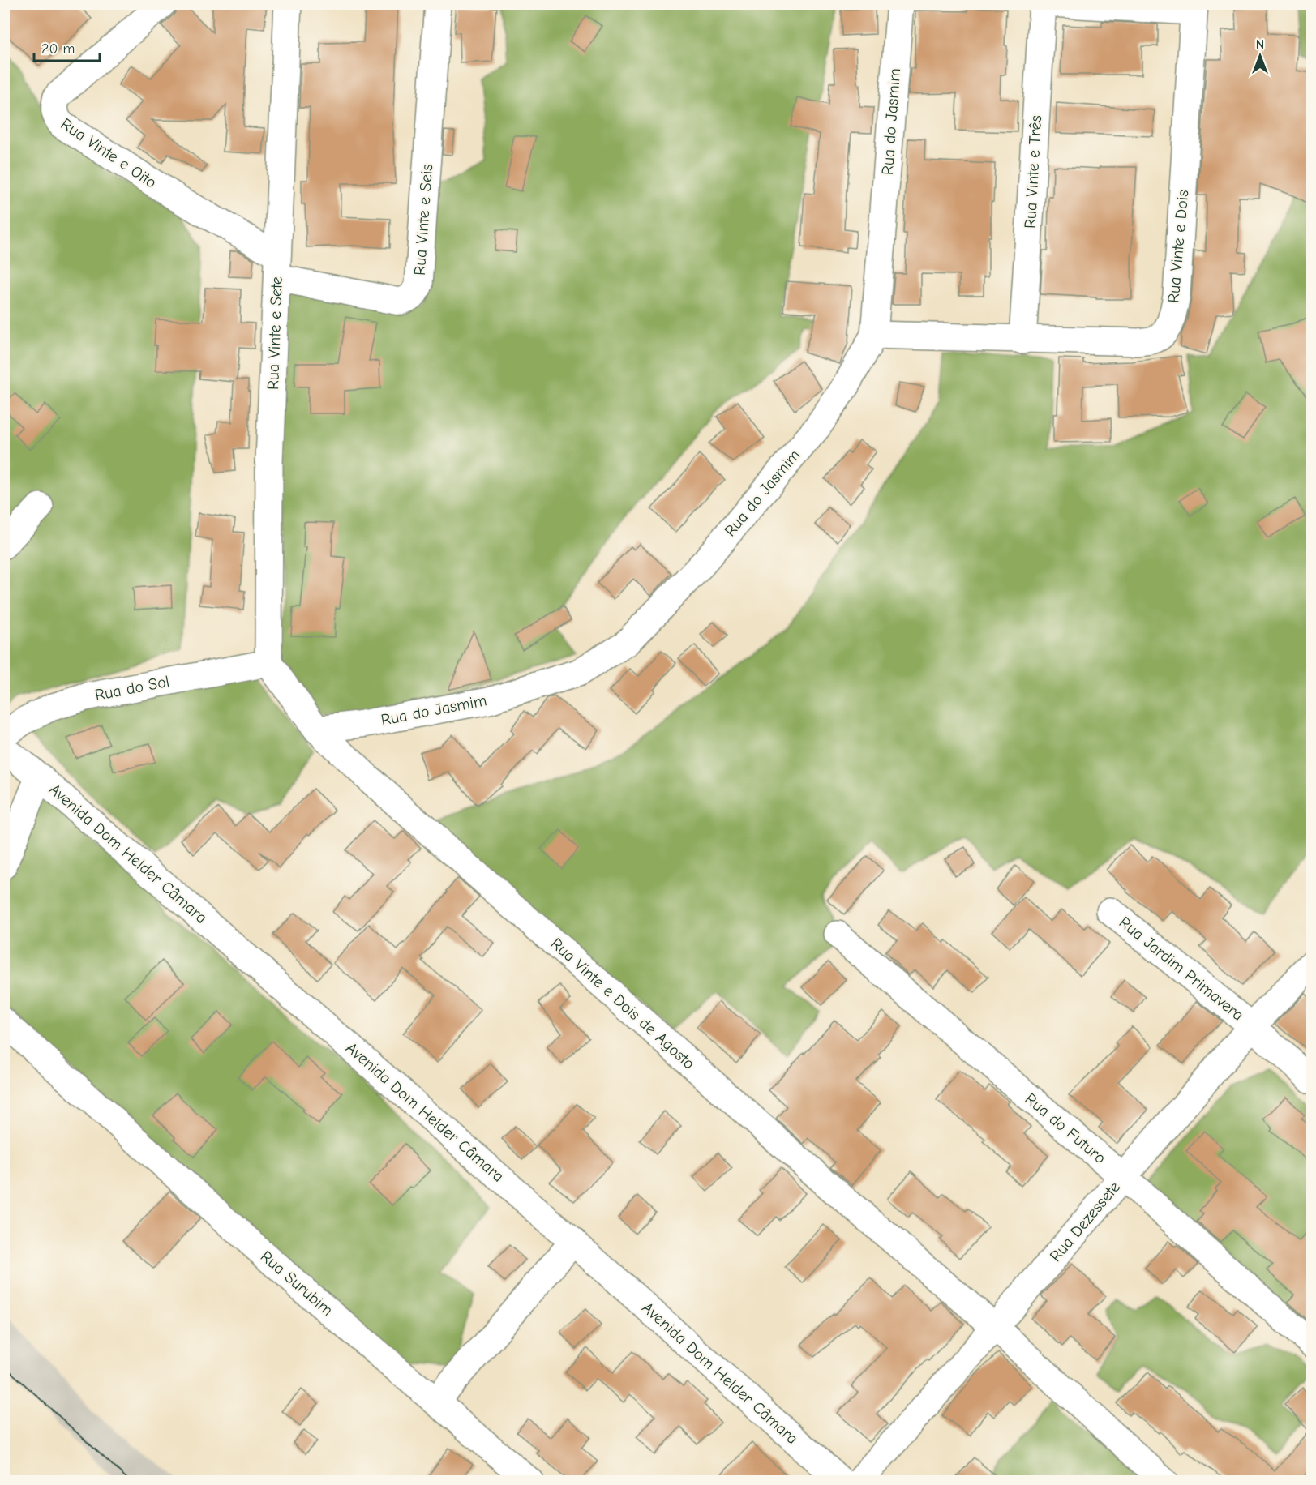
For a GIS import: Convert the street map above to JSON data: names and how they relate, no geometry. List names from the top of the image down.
{
  "streets": {
    "street": [
      "Rua do Jasmim",
      "Rua Vinte e Oito",
      "Rua Vinte e Três",
      "Rua Vinte e Seis",
      "Rua Vinte e Dois",
      "Rua Vinte e Sete",
      "Rua do Sol",
      "Avenida Dom Helder Câmara",
      "Rua Jardim Primavera",
      "Rua Vinte e Dois de Agosto",
      "Rua do Futuro",
      "Rua Dezessete",
      "Rua Surubim"
    ]
  },
  "crossings": [
    ["Rua do Jasmim", "Rua Vinte e Dois"],
    ["Rua do Jasmim", "Rua Vinte e Dois de Agosto"],
    ["Rua Vinte e Oito", "Rua Vinte e Seis"],
    ["Rua Vinte e Oito", "Rua Vinte e Sete"],
    ["Rua Vinte e Três", "Rua Vinte e Dois"],
    ["Rua Vinte e Seis", "Rua Vinte e Sete"],
    ["Rua Vinte e Sete", "Rua do Sol"],
    ["Rua Vinte e Sete", "Rua Vinte e Dois de Agosto"],
    ["Rua do Sol", "Rua Vinte e Dois de Agosto"],
    ["Rua Jardim Primavera", "Rua Dezessete"],
    ["Rua Vinte e Dois de Agosto", "Rua Dezessete"],
    ["Rua do Futuro", "Rua Dezessete"]
  ],
  "scale_bar": "20 m",
  "north": "top"
}
